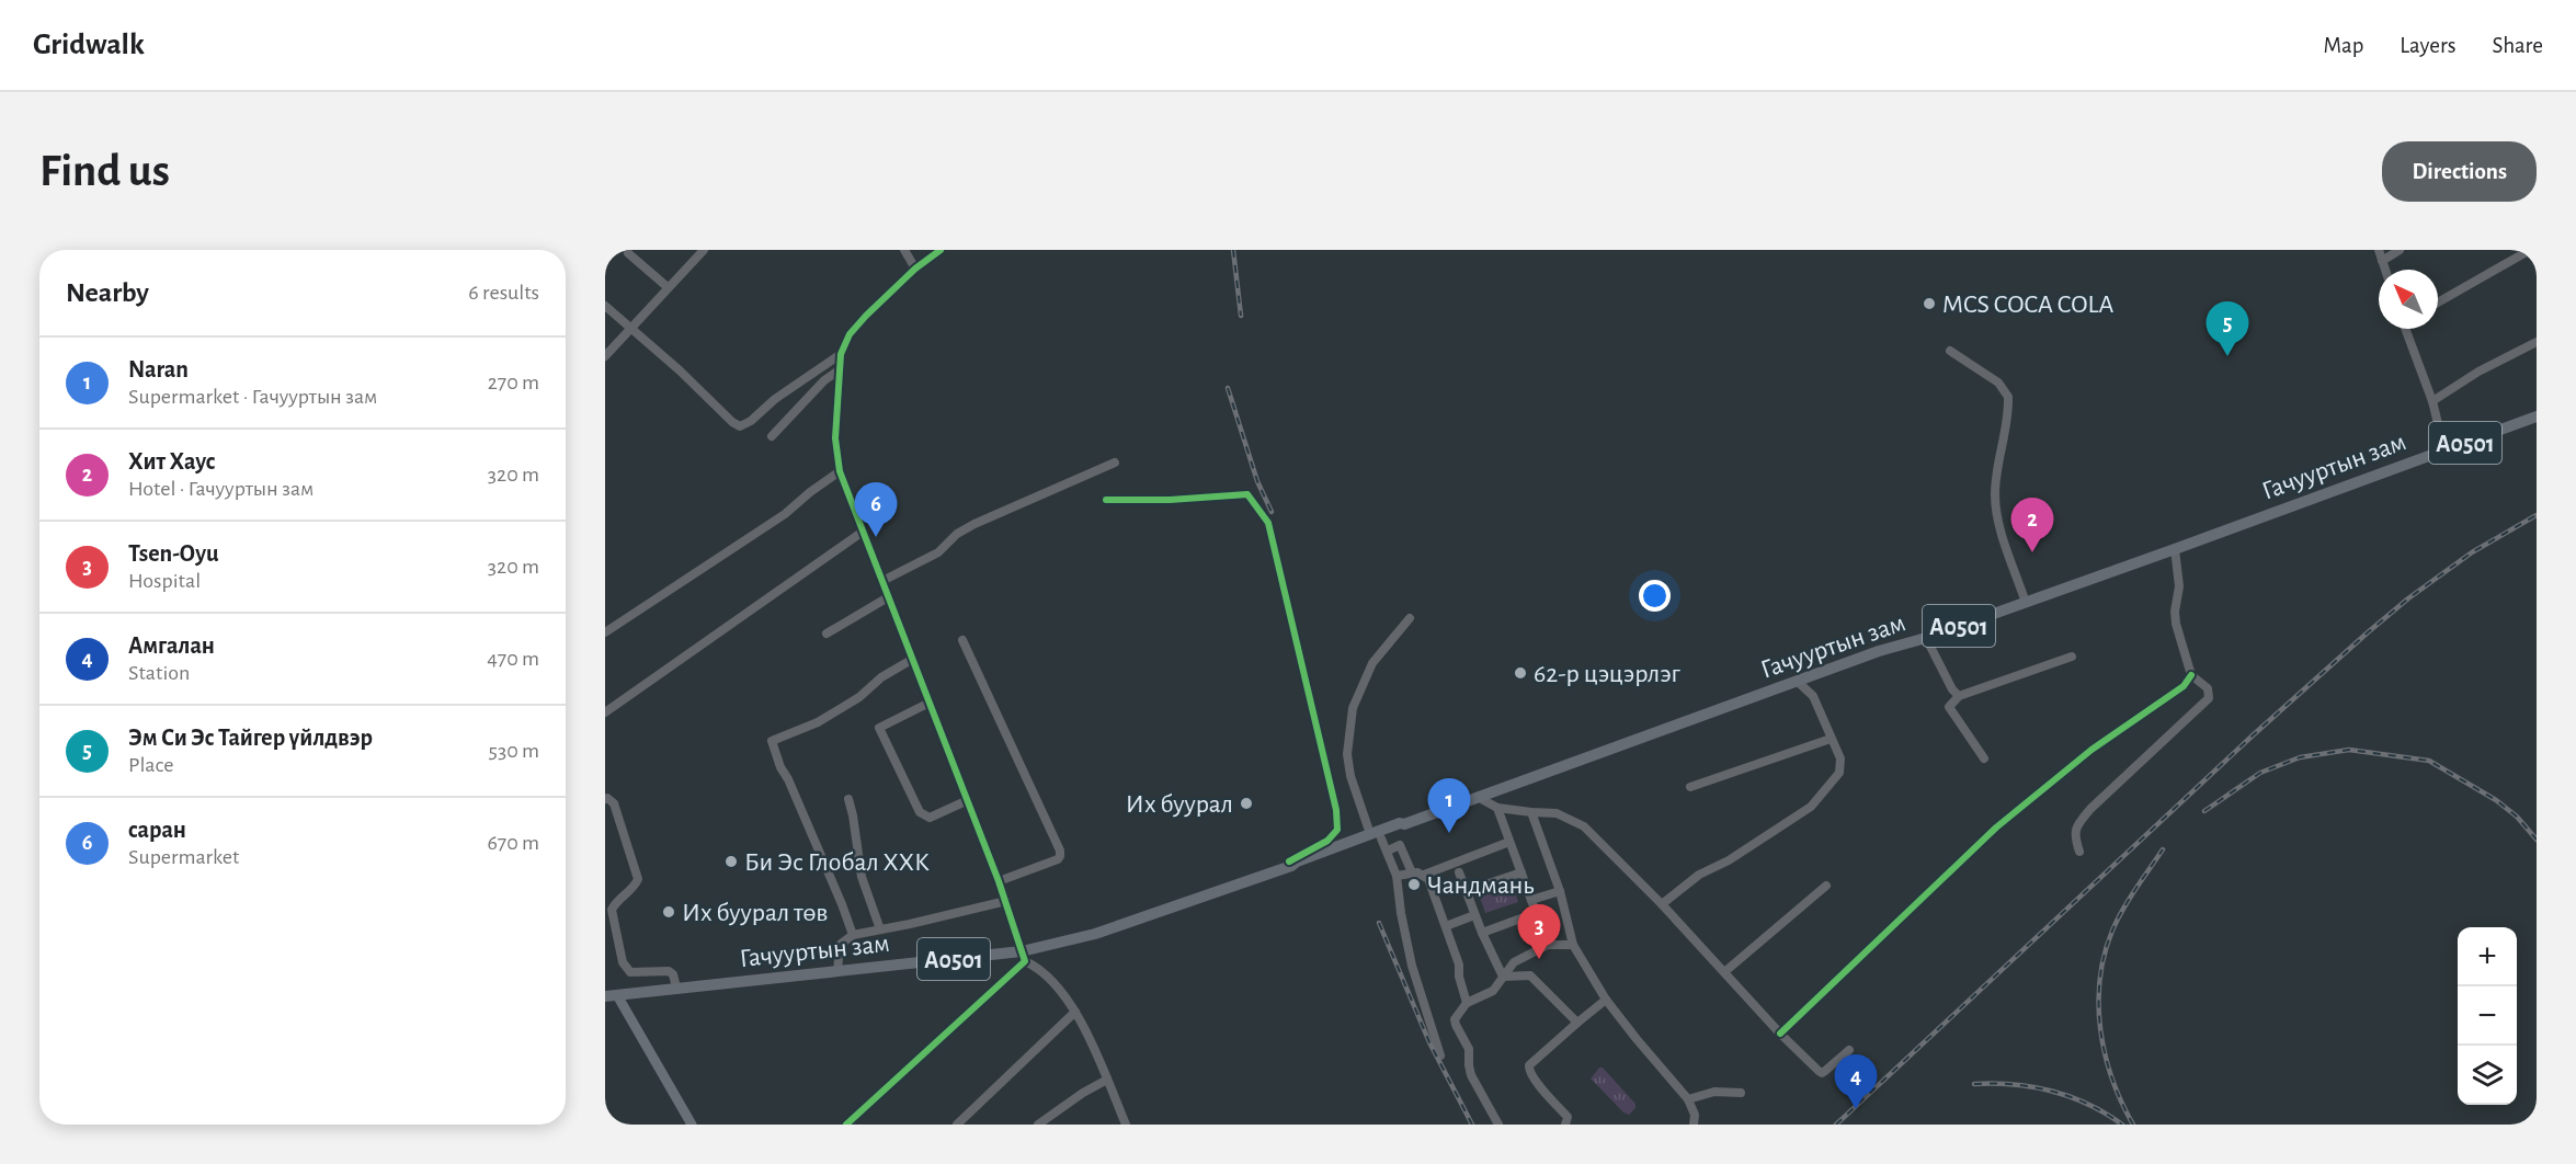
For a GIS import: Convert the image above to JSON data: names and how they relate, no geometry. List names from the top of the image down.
{
  "streets": {
    "highway": ["A0501", "Гачууртын зам"]
  },
  "places": [
    "MCS COCA COLA",
    "62-р цэцэрлэг",
    "Их буурал",
    "Би Эс Глобал ХХК",
    "Чандмань",
    "Их буурал төв"
  ],
  "north": "top left",
  "page": {
    "header": "Gridwalk",
    "nav": ["Map", "Layers", "Share"],
    "buttons": "Directions",
    "title": "Find us",
    "heading": ["Nearby", "6 results"],
    "pins": [
      "5",
      "6",
      "2",
      "1",
      "3",
      "4"
    ],
    "list": [
      {
        "mark": "1",
        "name": "Naran",
        "note": "Supermarket · Гачууртын зам",
        "value": "270 m"
      },
      {
        "mark": "2",
        "name": "Хит Хаус",
        "note": "Hotel · Гачууртын зам",
        "value": "320 m"
      },
      {
        "mark": "3",
        "name": "Tsen-Oyu",
        "note": "Hospital",
        "value": "320 m"
      },
      {
        "mark": "4",
        "name": "Амгалан",
        "note": "Station",
        "value": "470 m"
      },
      {
        "mark": "5",
        "name": "Эм Си Эс Тайгер үйлдвэр",
        "note": "Place",
        "value": "530 m"
      },
      {
        "mark": "6",
        "name": "саран",
        "note": "Supermarket",
        "value": "670 m"
      }
    ],
    "map_buttons": ["+", "−"]
  }
}
